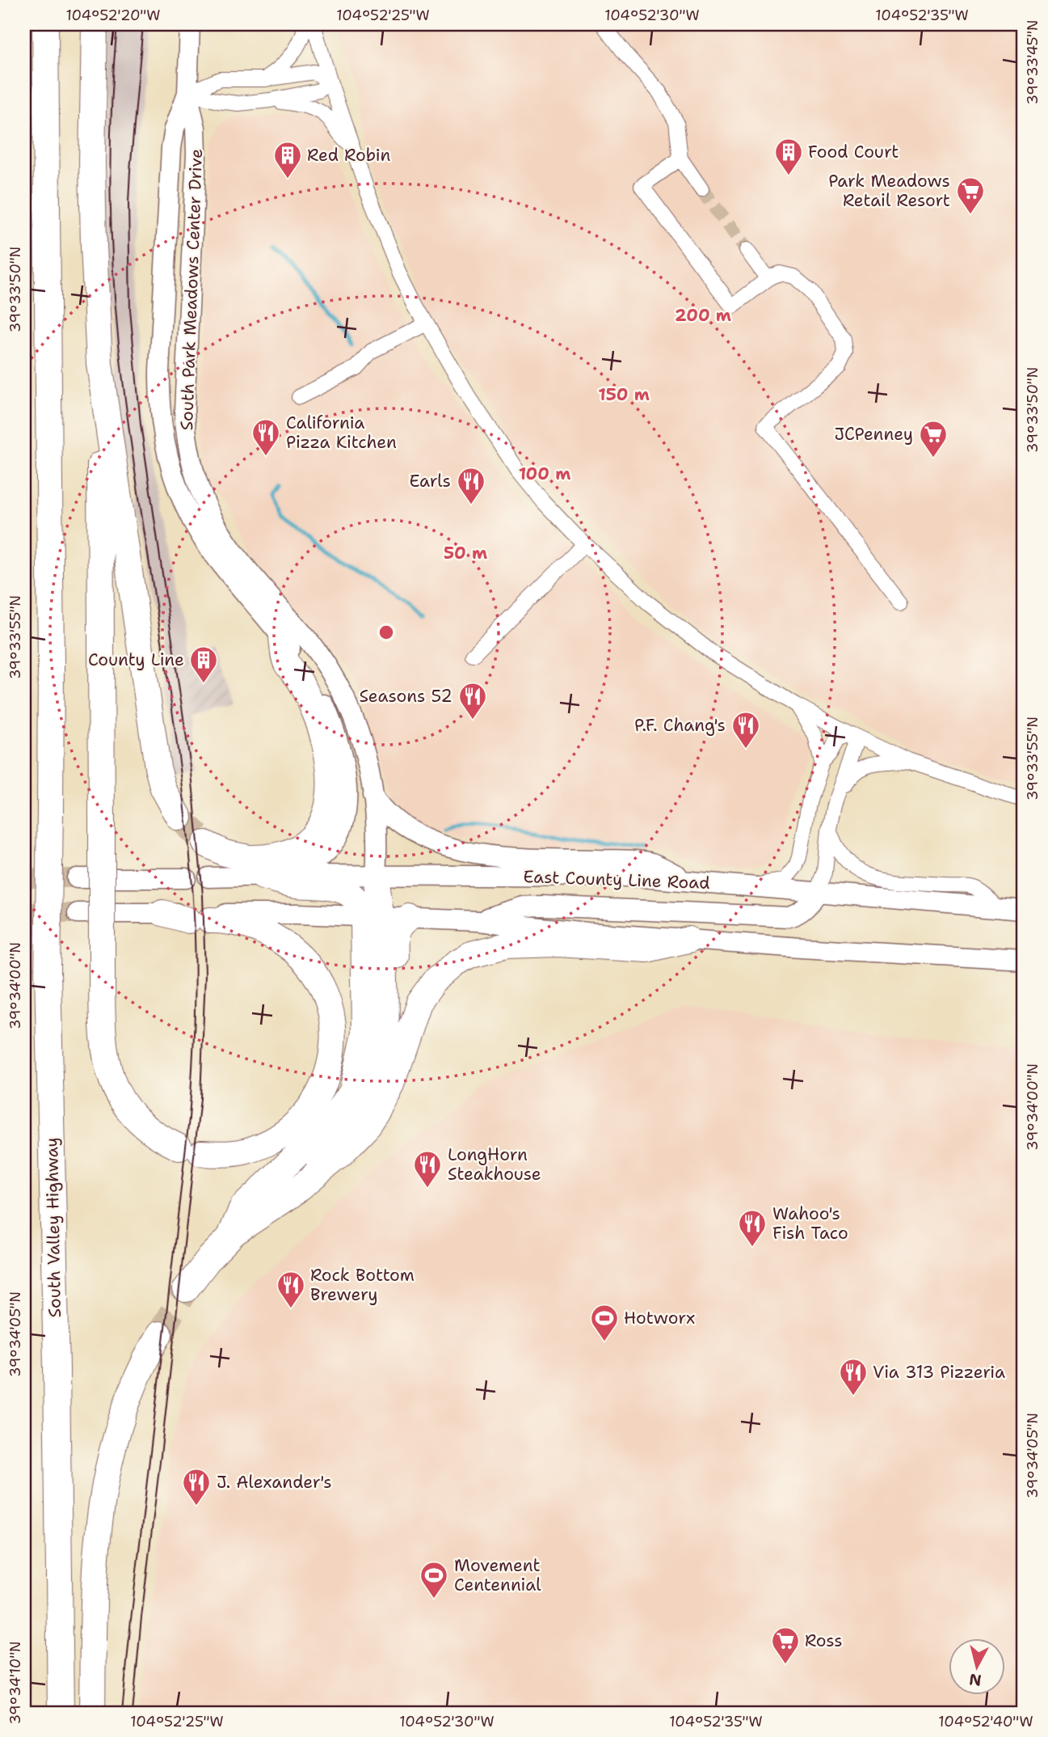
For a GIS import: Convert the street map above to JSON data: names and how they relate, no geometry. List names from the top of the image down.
{
  "streets": {
    "highway": ["South Valley Highway"],
    "main road": ["South Park Meadows Center Drive", "East County Line Road"]
  },
  "crossings": [
    ["South Park Meadows Center Drive", "East County Line Road"]
  ],
  "places": {
    "building": ["Food Court", "Red Robin", "County Line"],
    "supermarket": ["Park Meadows Retail Resort", "JCPenney", "Ross"],
    "restaurant": [
      "California Pizza Kitchen",
      "Earls",
      "Seasons 52",
      "P.F. Chang's",
      "LongHorn Steakhouse",
      "Wahoo's Fish Taco",
      "Rock Bottom Brewery",
      "Via 313 Pizzeria",
      "J. Alexander's"
    ],
    "sports": ["Hotworx", "Movement Centennial"]
  },
  "north": "bottom",
  "coordinates": [
    "104°52'20\"W",
    "104°52'25\"W",
    "104°52'30\"W",
    "104°52'35\"W",
    "39°33'45\"N",
    "39°33'50\"N",
    "39°33'55\"N",
    "39°34'00\"N",
    "39°34'05\"N",
    "39°34'10\"N",
    "104°52'40\"W"
  ],
  "rings": [
    "200 m",
    "150 m",
    "100 m",
    "50 m"
  ]
}
